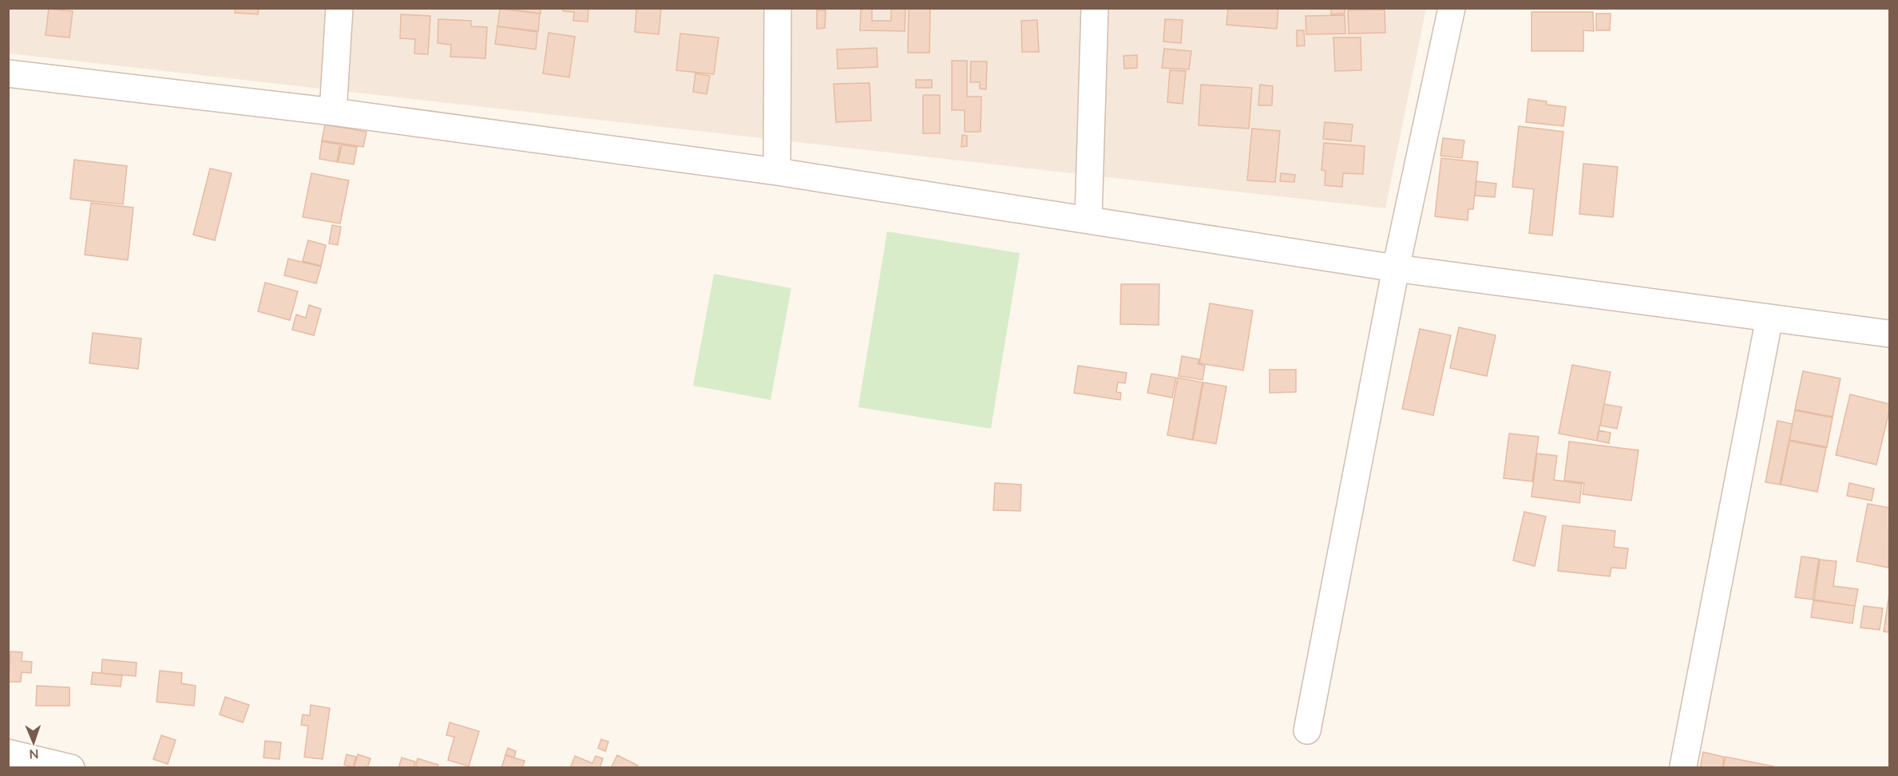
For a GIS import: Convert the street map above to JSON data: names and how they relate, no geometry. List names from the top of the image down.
{
  "north": "bottom"
}
